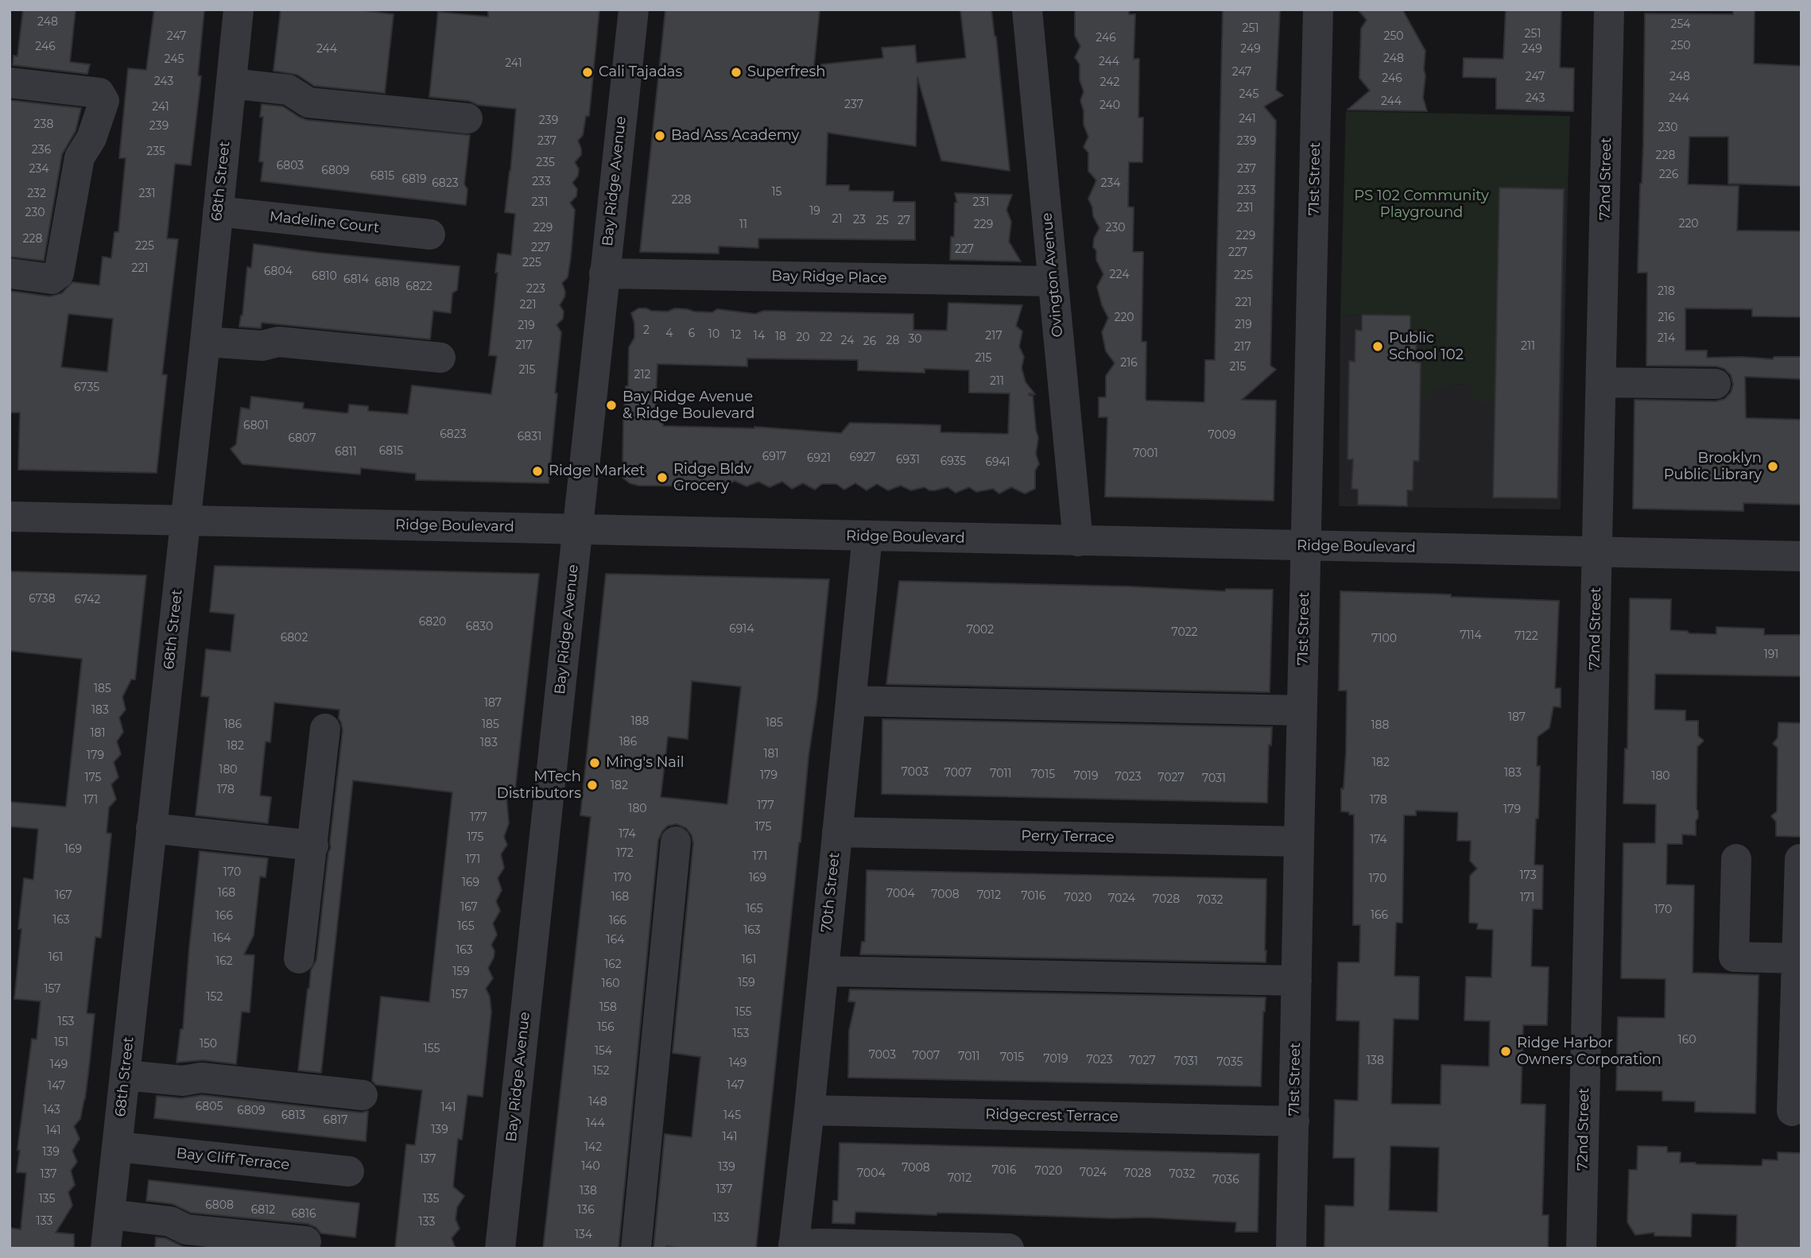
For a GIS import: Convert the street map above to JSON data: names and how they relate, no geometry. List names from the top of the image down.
{
  "streets": {
    "street": [
      "71st Street",
      "72nd Street",
      "68th Street",
      "Bay Ridge Avenue",
      "Madeline Court",
      "Ovington Avenue",
      "Bay Ridge Place",
      "Ridge Boulevard",
      "Perry Terrace",
      "70th Street",
      "Ridgecrest Terrace",
      "Bay Cliff Terrace"
    ]
  },
  "crossings": [
    ["71st Street", "Ridge Boulevard"],
    ["71st Street", "Perry Terrace"],
    ["71st Street", "Ridgecrest Terrace"],
    ["72nd Street", "Ridge Boulevard"],
    ["68th Street", "Madeline Court"],
    ["68th Street", "Ridge Boulevard"],
    ["68th Street", "Bay Cliff Terrace"],
    ["Bay Ridge Avenue", "Bay Ridge Place"],
    ["Bay Ridge Avenue", "Ridge Boulevard"],
    ["Ovington Avenue", "Bay Ridge Place"],
    ["Ovington Avenue", "Ridge Boulevard"],
    ["Ridge Boulevard", "70th Street"],
    ["Perry Terrace", "70th Street"],
    ["70th Street", "Ridgecrest Terrace"]
  ],
  "parks": ["PS 102 Community Playground"],
  "places": [
    "Cali Tajadas",
    "Superfresh",
    "Bad Ass Academy",
    "Public School 102",
    "Bay Ridge Avenue & Ridge Boulevard",
    "Brooklyn Public Library",
    "Ridge Market",
    "Ridge Bldv Grocery",
    "Ming's Nail",
    "MTech Distributors",
    "Ridge Harbor Owners Corporation"
  ],
  "house_numbers": [
    "248",
    "254",
    "251",
    "251",
    "247",
    "250",
    "246",
    "250",
    "246",
    "244",
    "249",
    "249",
    "248",
    "245",
    "244",
    "241",
    "247",
    "247",
    "248",
    "246",
    "243",
    "242",
    "245",
    "243",
    "244",
    "244",
    "237",
    "240",
    "241",
    "241",
    "239",
    "238",
    "239",
    "230",
    "237",
    "239",
    "236",
    "235",
    "228",
    "235",
    "6803",
    "234",
    "237",
    "6809",
    "226",
    "6815",
    "6819",
    "233",
    "6823",
    "234",
    "233",
    "15",
    "232",
    "231",
    "228",
    "231",
    "231",
    "231",
    "19",
    "230",
    "21",
    "23",
    "25",
    "27",
    "220",
    "11",
    "229",
    "229",
    "230",
    "229",
    "228",
    "225",
    "227",
    "227",
    "227",
    "225",
    "221",
    "6804",
    "224",
    "225",
    "6810",
    "6814",
    "6818",
    "6822",
    "223",
    "218",
    "221",
    "221",
    "220",
    "216",
    "219",
    "219",
    "2",
    "4",
    "6",
    "10",
    "12",
    "14",
    "217",
    "18",
    "20",
    "22",
    "214",
    "30",
    "24",
    "28",
    "26",
    "217",
    "211",
    "217",
    "215",
    "216",
    "215",
    "215",
    "212",
    "211",
    "6735",
    "6801",
    "6823",
    "7009",
    "6831",
    "6807",
    "6815",
    "6811",
    "7001",
    "6917",
    "6927",
    "6921",
    "6931",
    "6935",
    "6941",
    "6738",
    "6742",
    "6820",
    "6830",
    "6914",
    "7002",
    "7022",
    "7114",
    "7122",
    "6802",
    "7100",
    "191",
    "185",
    "187",
    "183",
    "187",
    "188",
    "185",
    "186",
    "185",
    "188",
    "181",
    "186",
    "183",
    "182",
    "181",
    "179",
    "182",
    "180",
    "7003",
    "7007",
    "183",
    "7011",
    "7015",
    "179",
    "7019",
    "180",
    "7023",
    "175",
    "7027",
    "7031",
    "182",
    "178",
    "171",
    "178",
    "177",
    "180",
    "179",
    "177",
    "175",
    "174",
    "175",
    "174",
    "169",
    "172",
    "171",
    "171",
    "170",
    "173",
    "170",
    "169",
    "170",
    "169",
    "168",
    "7004",
    "7008",
    "167",
    "7012",
    "7016",
    "168",
    "7020",
    "171",
    "7024",
    "7028",
    "7032",
    "167",
    "165",
    "170",
    "166",
    "166",
    "163",
    "166",
    "165",
    "163",
    "164",
    "164",
    "163",
    "161",
    "161",
    "162",
    "162",
    "159",
    "159",
    "160",
    "157",
    "157",
    "152",
    "158",
    "155",
    "153",
    "156",
    "153",
    "160",
    "151",
    "150",
    "155",
    "154",
    "7003",
    "7007",
    "7011",
    "7015",
    "7019",
    "7023",
    "7027",
    "138",
    "7031",
    "7035",
    "149",
    "149",
    "152",
    "147",
    "147",
    "148",
    "6805",
    "141",
    "143",
    "6809",
    "6813",
    "145",
    "6817",
    "144",
    "139",
    "141",
    "141",
    "142",
    "139",
    "137",
    "140",
    "139",
    "7008",
    "7016",
    "7020",
    "7024",
    "7004",
    "7028",
    "137",
    "7032",
    "7012",
    "7036",
    "137",
    "138",
    "135",
    "135",
    "6808",
    "6812",
    "136",
    "6816",
    "133",
    "133",
    "133",
    "134"
  ]
}
